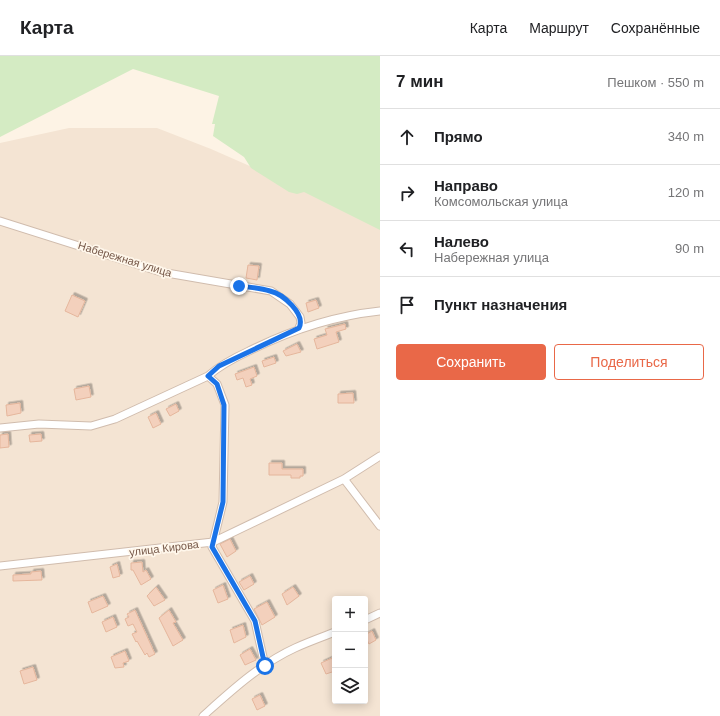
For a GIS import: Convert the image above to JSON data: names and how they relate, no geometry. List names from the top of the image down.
{
  "streets": {
    "street": ["Набережная улица", "улица Кирова"]
  },
  "page": {
    "header": "Карта",
    "nav": ["Карта", "Маршрут", "Сохранённые"],
    "heading": ["7 мин", "Пешком · 550 m"],
    "list": [
      ["Прямо", "340 m"],
      ["Направо", "Комсомольская улица", "120 m"],
      ["Налево", "Набережная улица", "90 m"],
      "Пункт назначения"
    ],
    "buttons": ["Сохранить", "Поделиться"],
    "map_buttons": ["+", "−"]
  }
}
